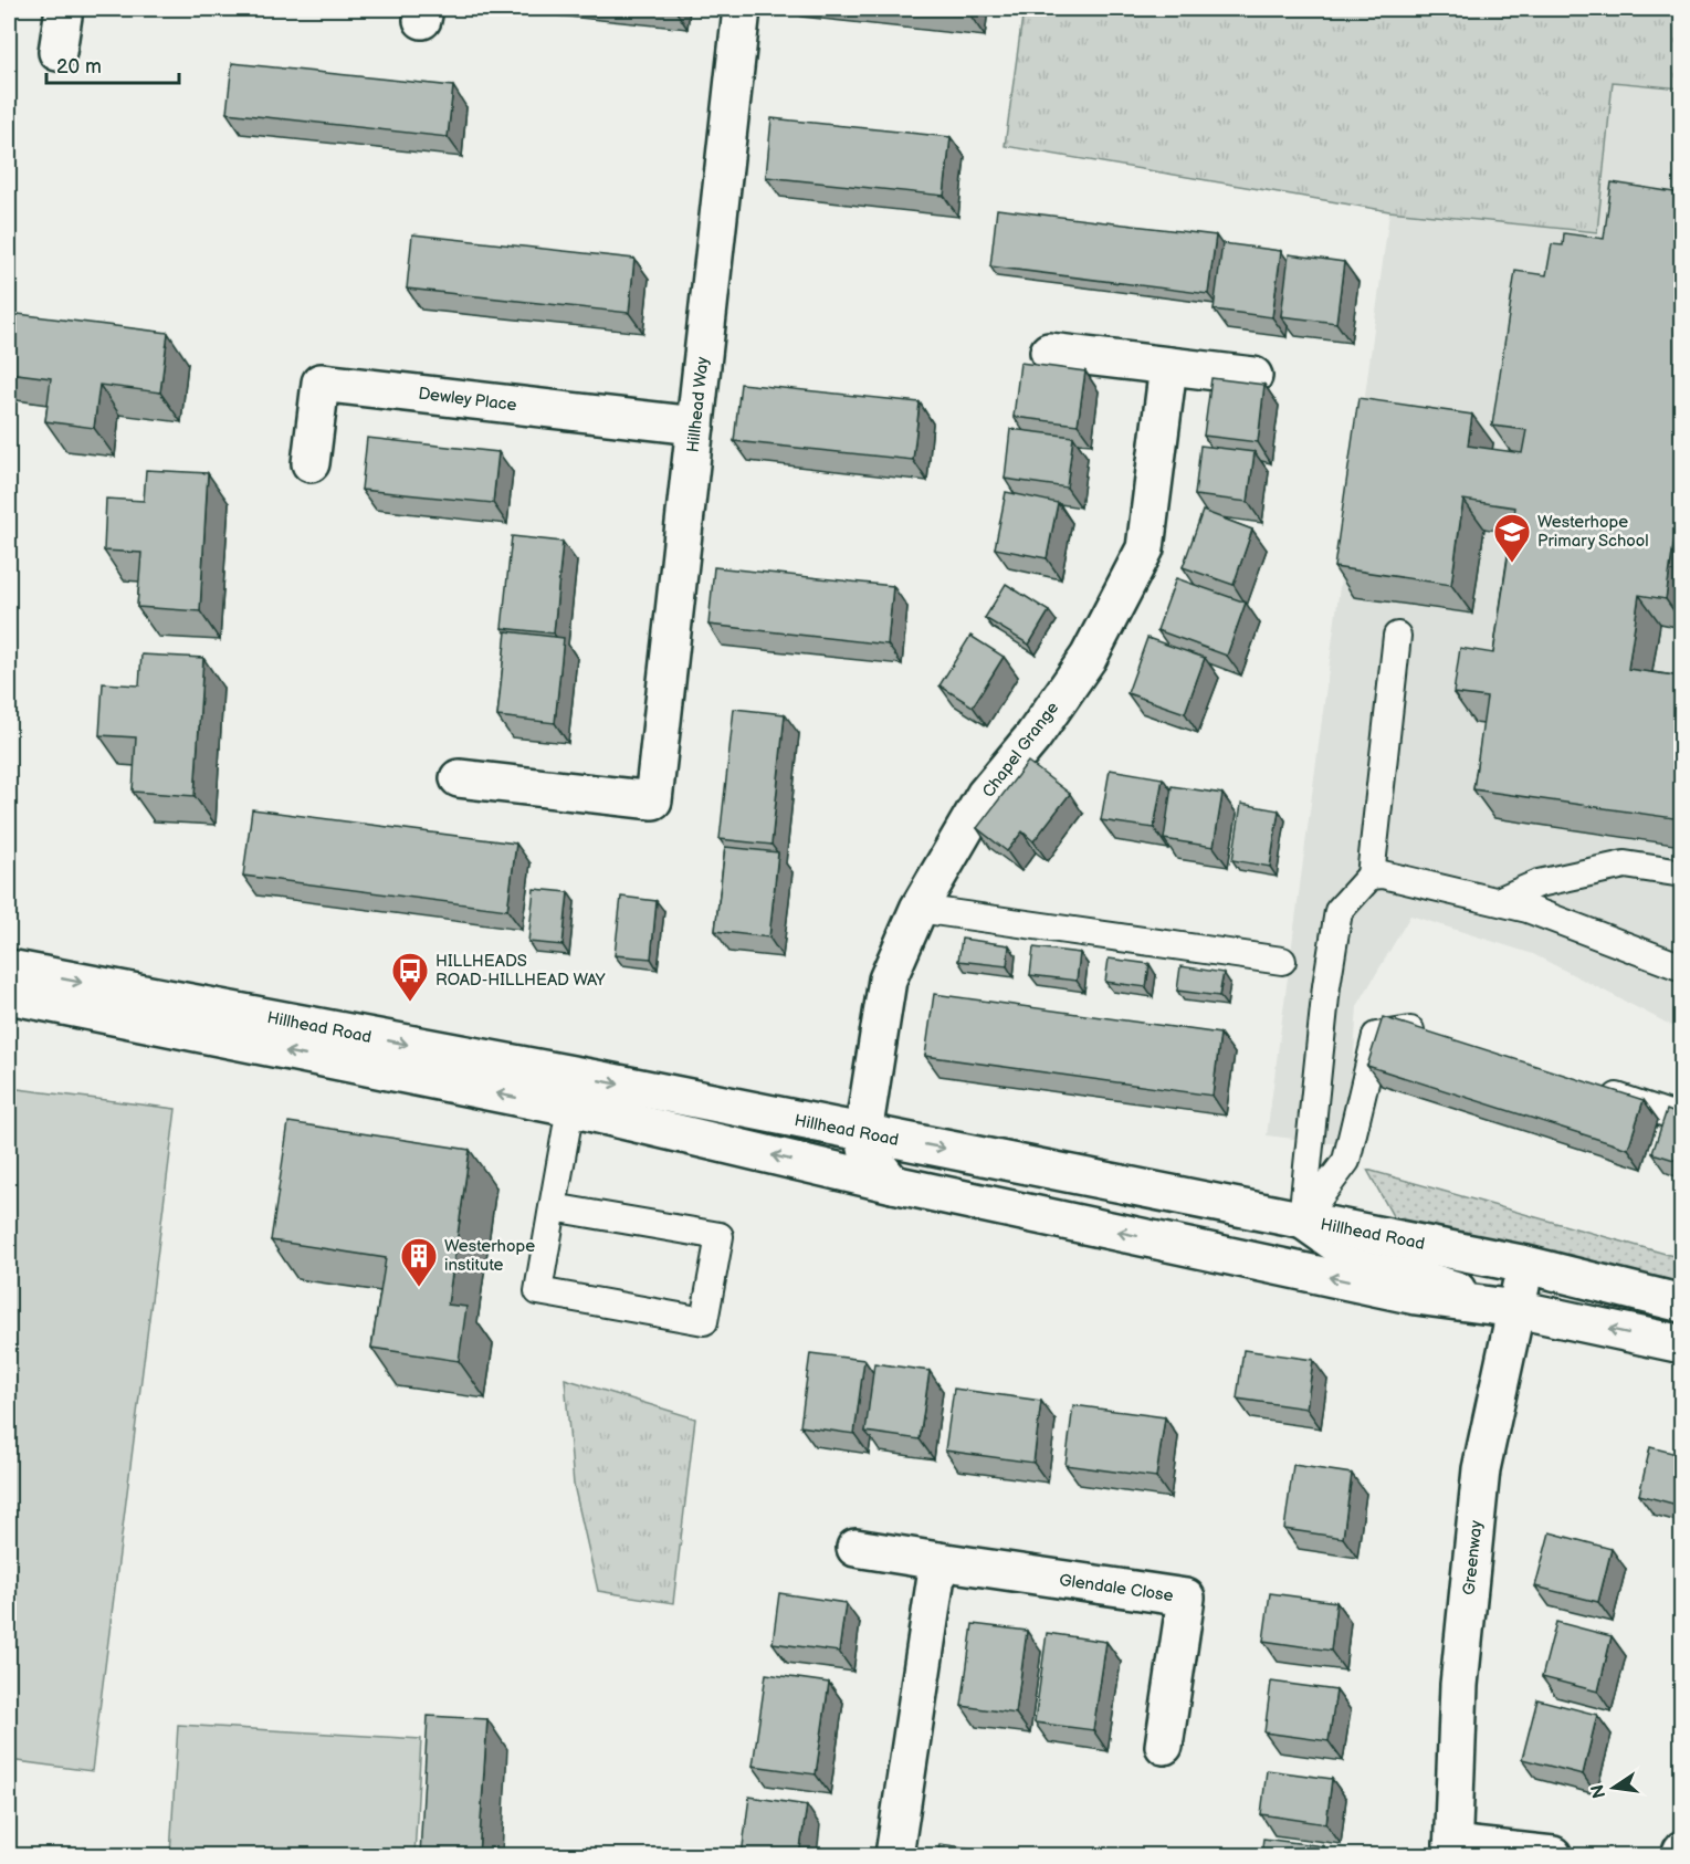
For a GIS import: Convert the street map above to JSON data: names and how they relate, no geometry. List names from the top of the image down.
{
  "streets": {
    "street": [
      "Dewley Place",
      "Hillhead Way",
      "Chapel Grange",
      "Hillhead Road",
      "Greenway",
      "Glendale Close"
    ]
  },
  "crossings": [
    ["Dewley Place", "Hillhead Way"],
    ["Chapel Grange", "Hillhead Road"],
    ["Hillhead Road", "Greenway"]
  ],
  "places": {
    "school or university": ["Westerhope Primary School"],
    "bus stop": ["HILLHEADS ROAD-HILLHEAD WAY"],
    "building": ["Westerhope institute"]
  },
  "scale_bar": "20 m",
  "north": "left"
}
